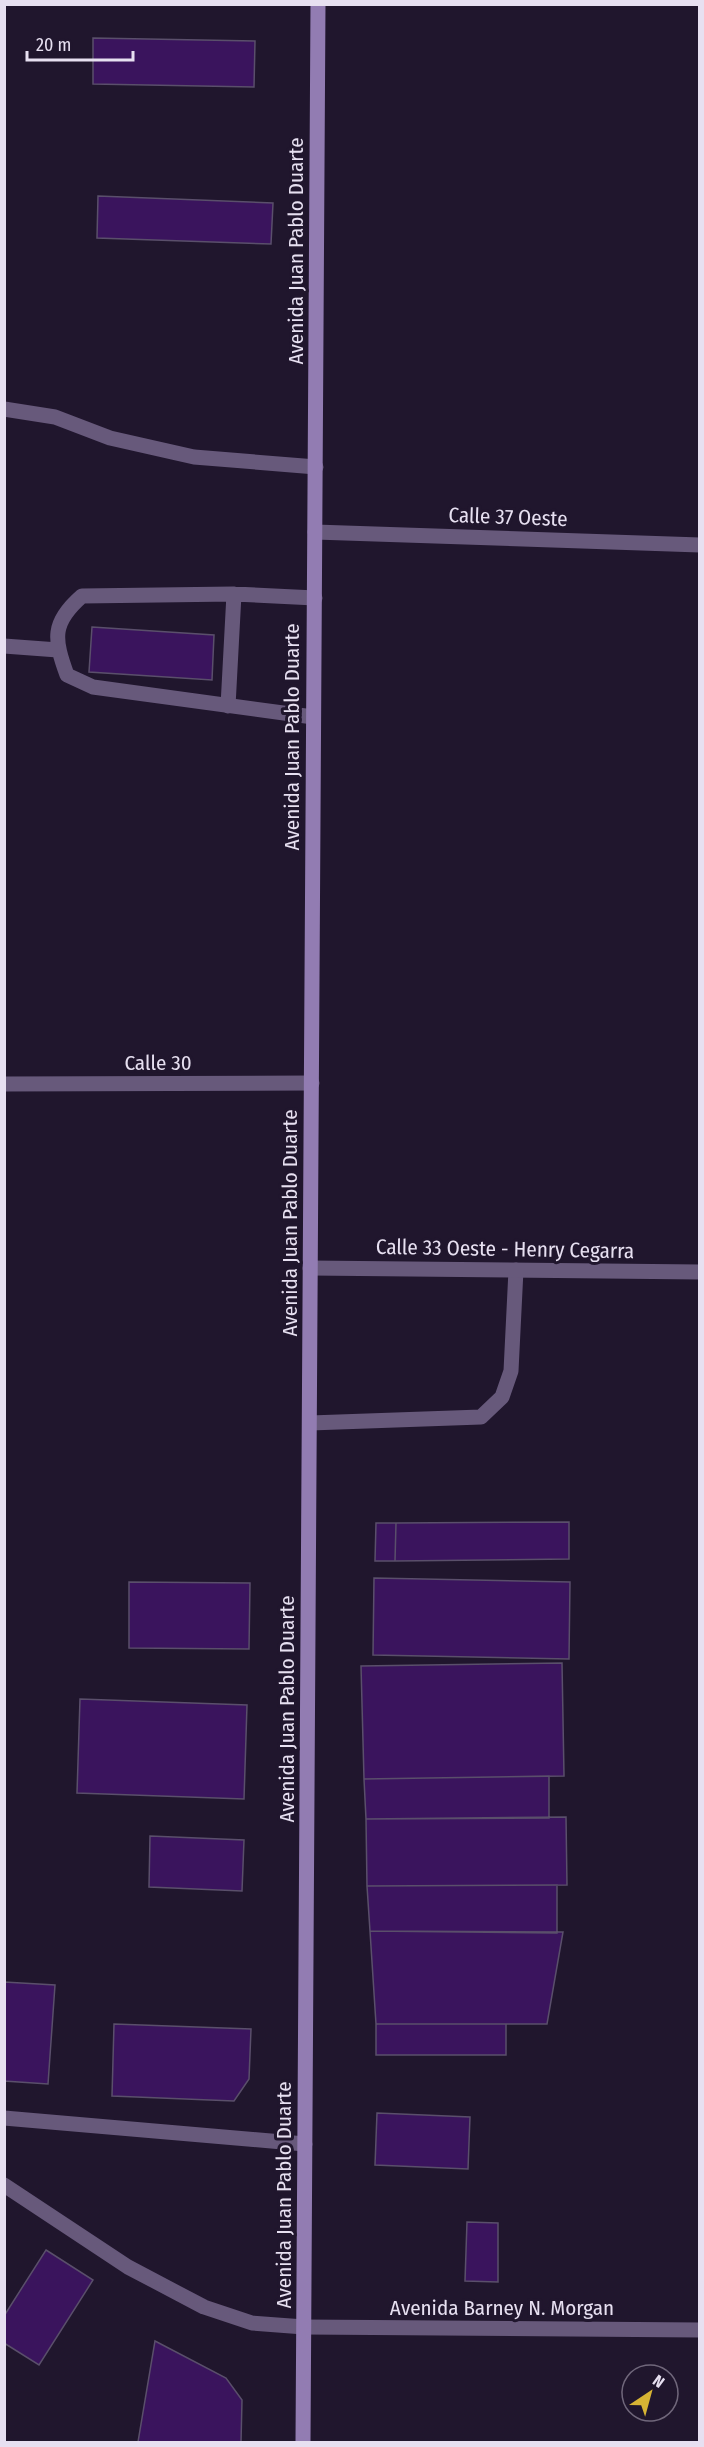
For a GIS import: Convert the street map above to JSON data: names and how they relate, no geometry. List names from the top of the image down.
{
  "streets": {
    "main road": ["Avenida Juan Pablo Duarte"],
    "street": [
      "Calle 37 Oeste",
      "Calle 30",
      "Calle 33 Oeste - Henry Cegarra",
      "Avenida Barney N. Morgan"
    ]
  },
  "crossings": [
    ["Avenida Juan Pablo Duarte", "Calle 37 Oeste"],
    ["Avenida Juan Pablo Duarte", "Calle 30"],
    ["Avenida Juan Pablo Duarte", "Calle 33 Oeste - Henry Cegarra"],
    ["Avenida Juan Pablo Duarte", "Avenida Barney N. Morgan"]
  ],
  "scale_bar": "20 m",
  "north": "top right"
}
